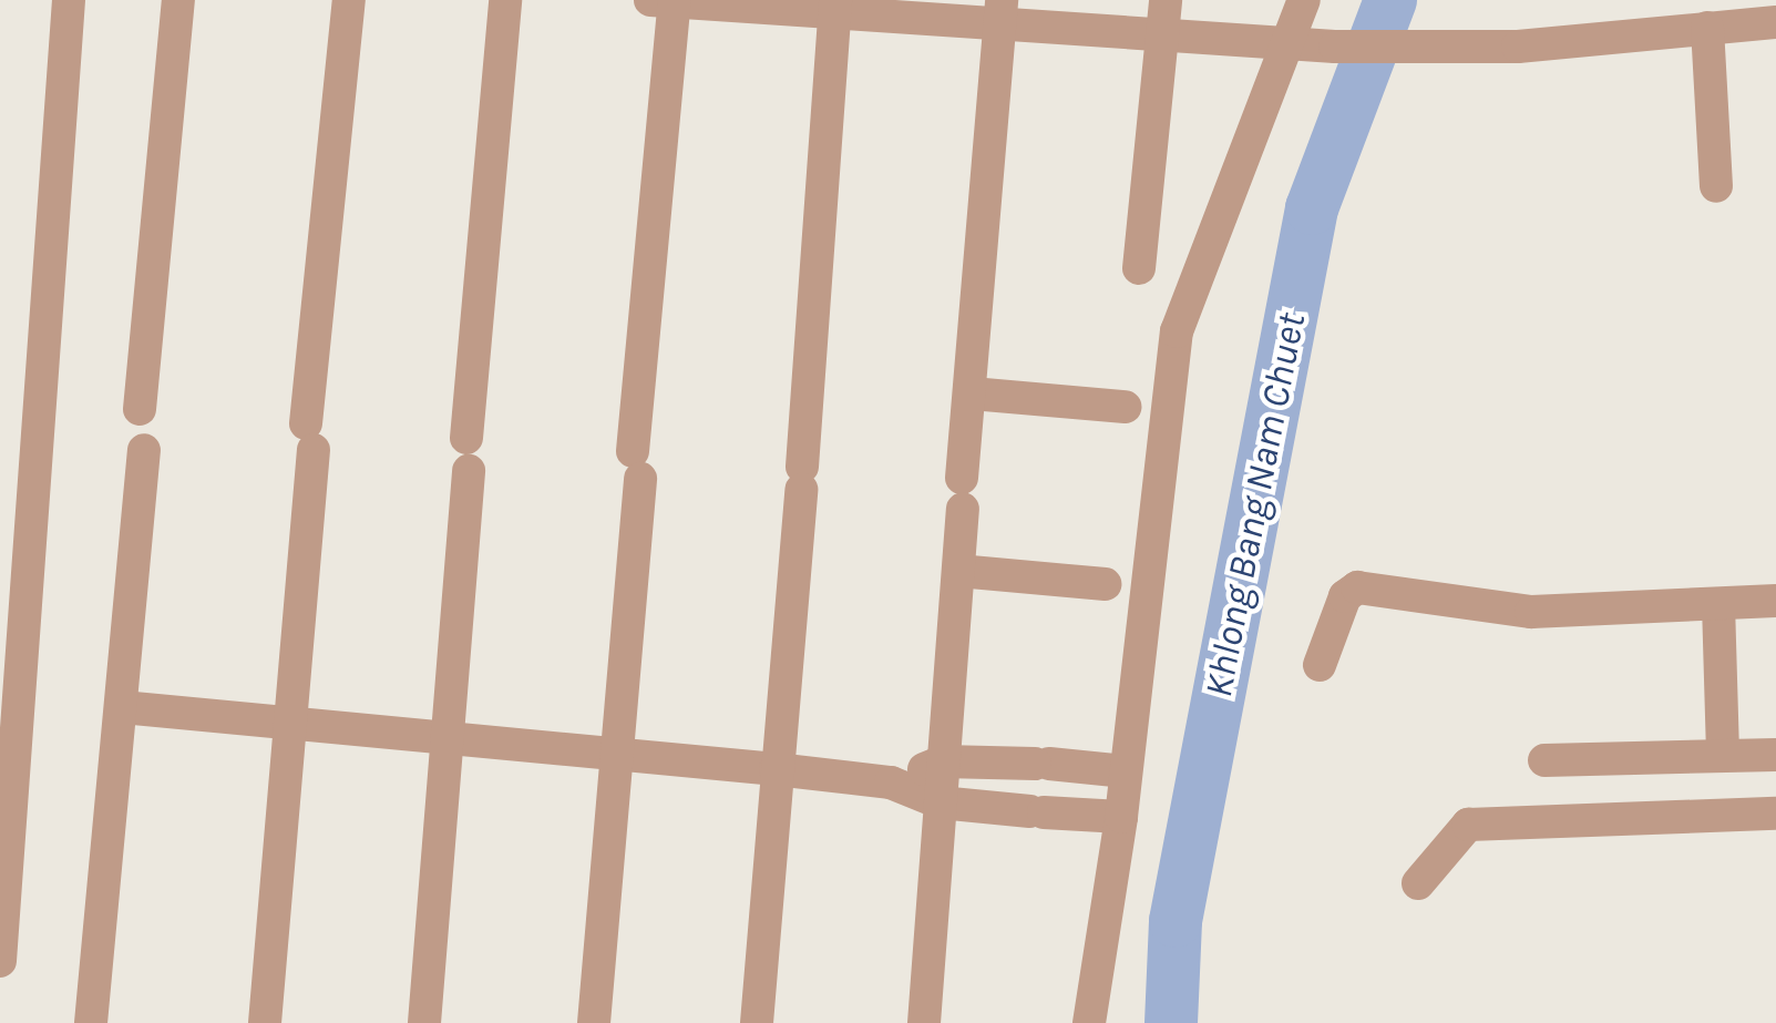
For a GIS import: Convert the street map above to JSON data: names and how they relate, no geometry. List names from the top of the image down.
{
  "water": ["Khlong Bang Nam Chuet"]
}
